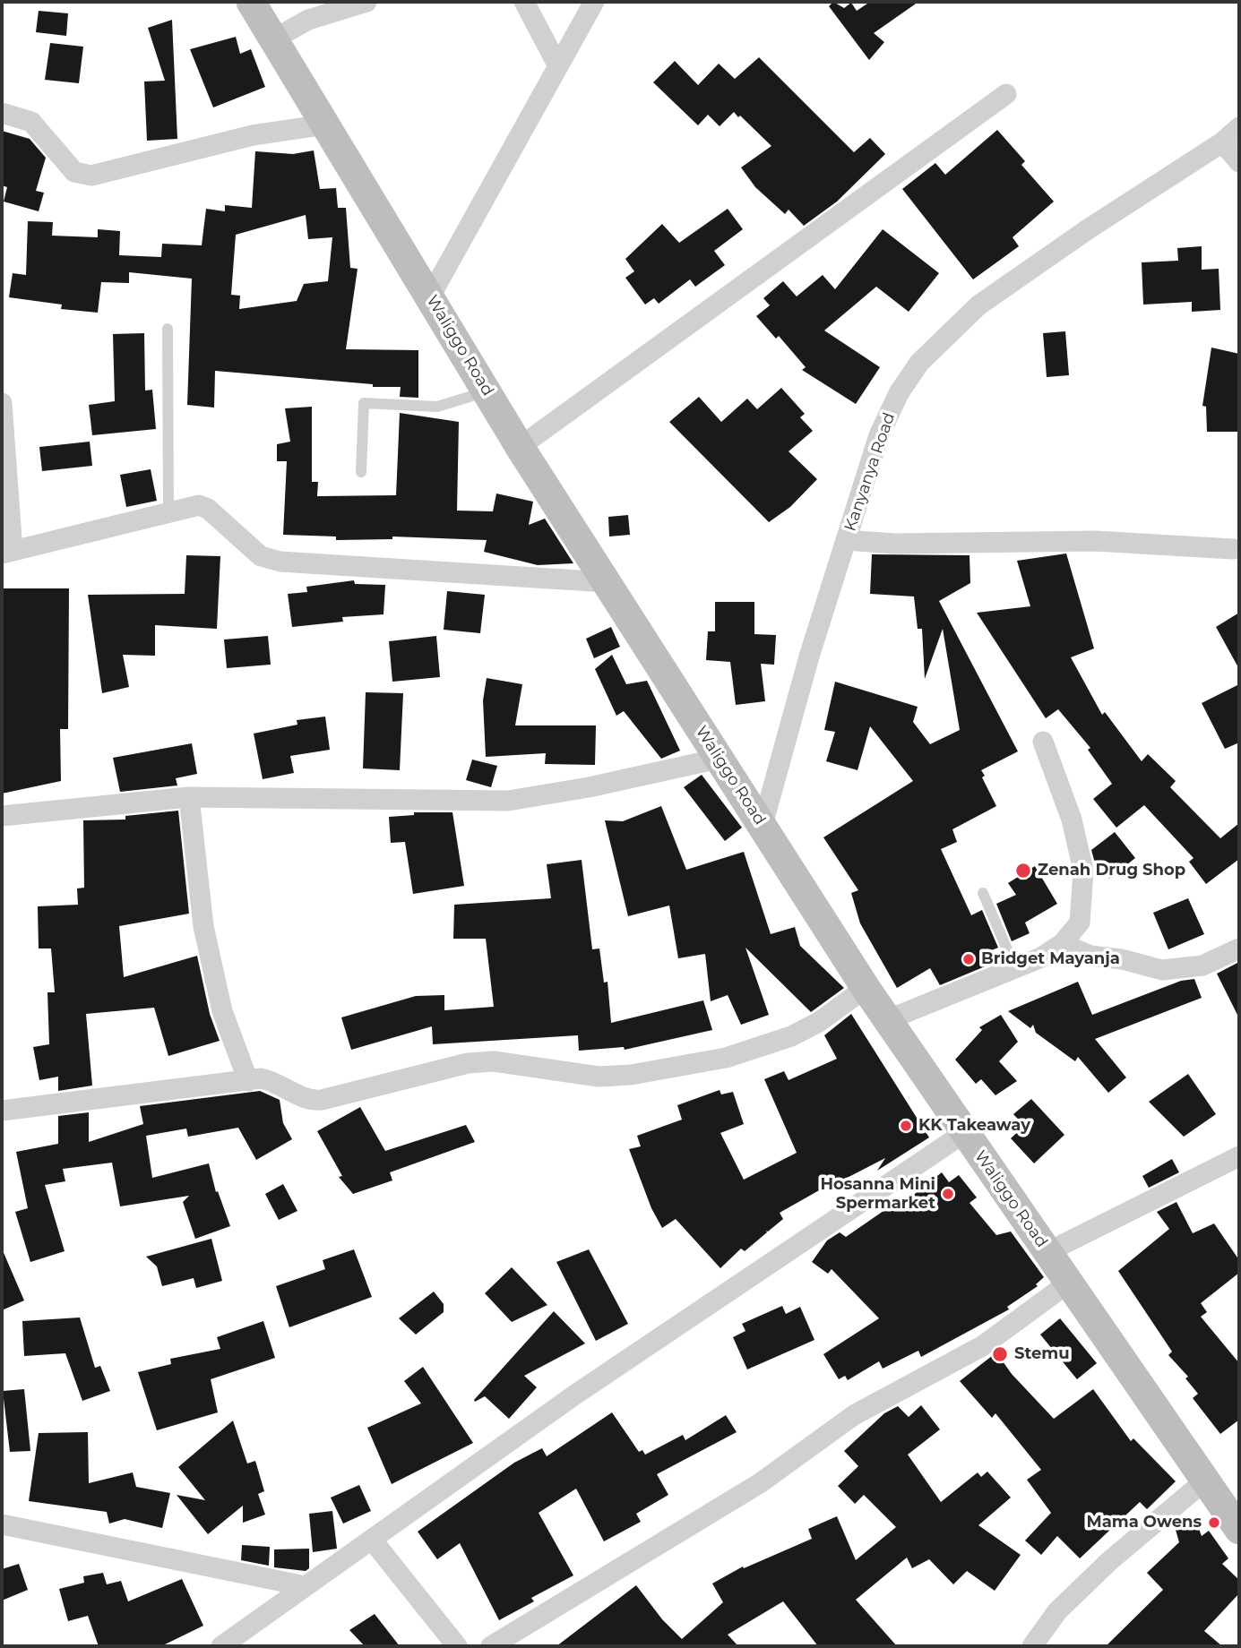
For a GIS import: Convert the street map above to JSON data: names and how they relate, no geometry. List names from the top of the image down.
{
  "streets": {
    "street": ["Waliggo Road", "Kanyanya Road"]
  },
  "crossings": [
    ["Waliggo Road", "Kanyanya Road"]
  ],
  "places": [
    "Zenah Drug Shop",
    "Bridget Mayanja",
    "KK Takeaway",
    "Hosanna Mini Spermarket",
    "Stemu",
    "Mama Owens"
  ]
}
